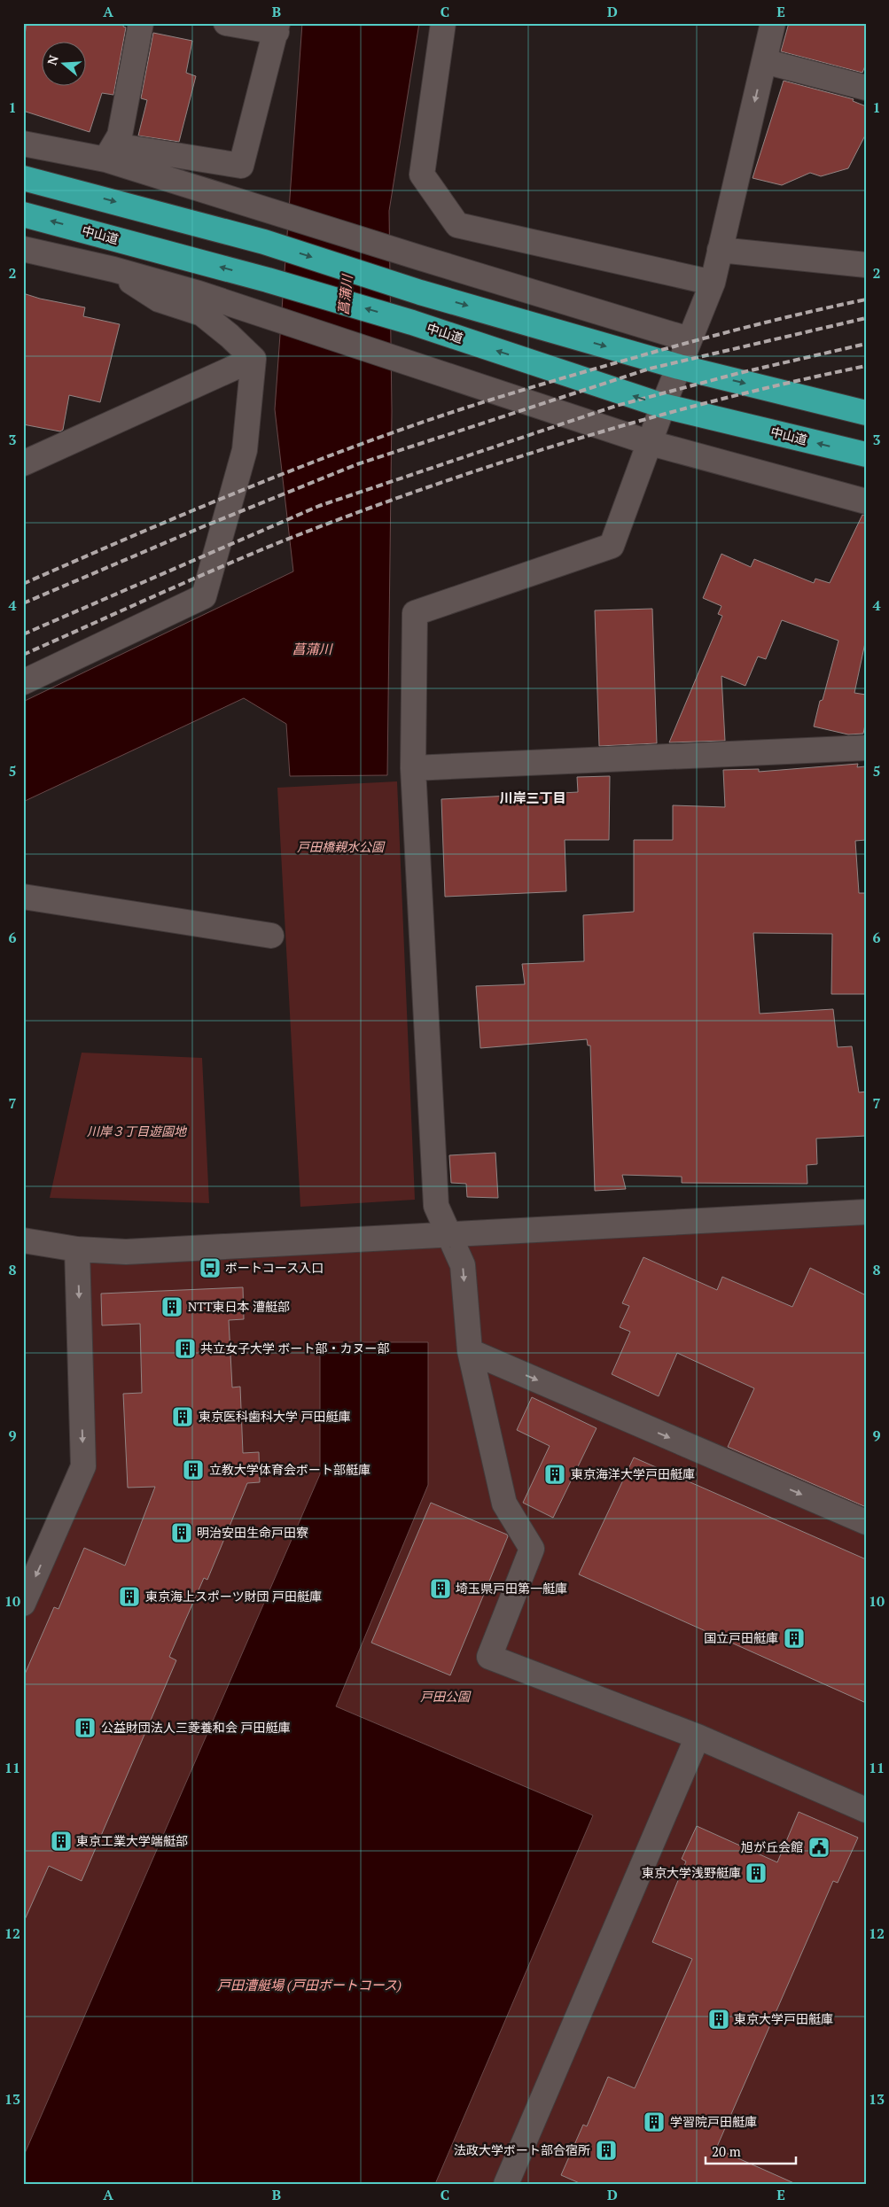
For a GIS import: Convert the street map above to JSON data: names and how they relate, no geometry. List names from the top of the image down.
{
  "streets": {
    "highway": ["中山道"]
  },
  "districts": ["川岸三丁目"],
  "water": ["菖蒲川", "戸田漕艇場 (戸田ボートコース)"],
  "parks": ["戸田橋親水公園", "川岸３丁目遊園地", "戸田公園"],
  "places": {
    "bus stop": ["ボートコース入口"],
    "building": [
      "NTT東日本 漕艇部",
      "共立女子大学 ボート部・カヌー部",
      "東京医科歯科大学 戸田艇庫",
      "立教大学体育会ボート部艇庫",
      "東京海洋大学戸田艇庫",
      "明治安田生命戸田寮",
      "埼玉県戸田第一艇庫",
      "東京海上スポーツ財団 戸田艇庫",
      "国立戸田艇庫",
      "公益財団法人三菱養和会 戸田艇庫",
      "東京工業大学端艇部",
      "東京大学浅野艇庫",
      "東京大学戸田艇庫",
      "学習院戸田艇庫",
      "法政大学ボート部合宿所"
    ],
    "public building": ["旭が丘会館"]
  },
  "scale_bar": "20 m",
  "north": "left",
  "grid": {
    "columns": [
      "A",
      "B",
      "C",
      "D",
      "E"
    ],
    "rows": [
      "1",
      "2",
      "3",
      "4",
      "5",
      "6",
      "7",
      "8",
      "9",
      "10",
      "11",
      "12",
      "13"
    ]
  }
}
